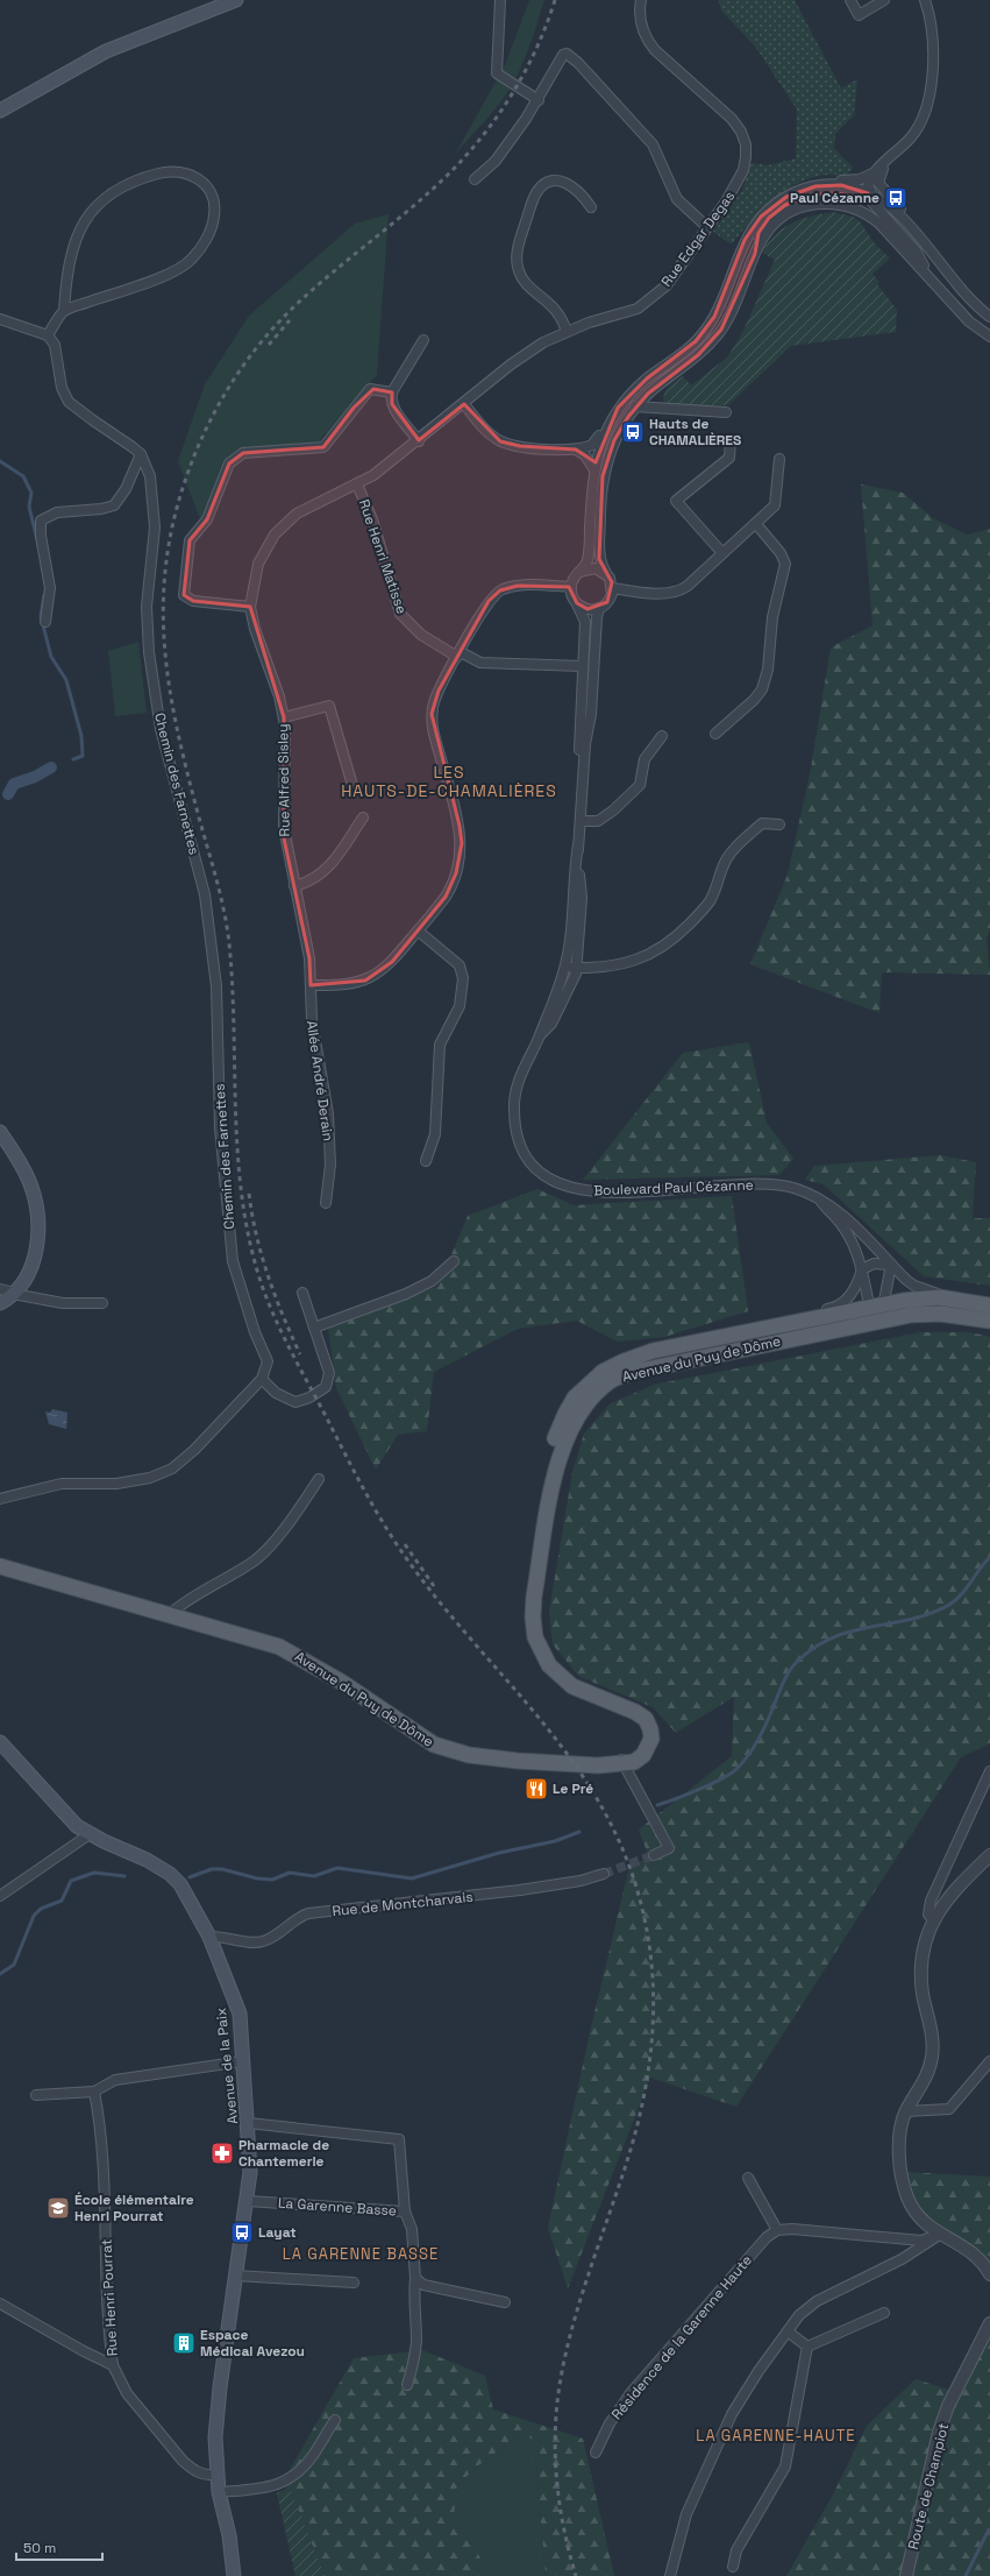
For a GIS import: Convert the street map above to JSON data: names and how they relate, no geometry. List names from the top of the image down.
{
  "streets": {
    "main road": ["Avenue du Puy de Dôme", "Avenue de la Paix"],
    "street": [
      "Rue Edgar Degas",
      "Rue Henri Matisse",
      "Rue Alfred Sisley",
      "Chemin des Farnettes",
      "Allée André Derain",
      "Boulevard Paul Cézanne",
      "Rue de Montcharvais",
      "La Garenne Basse",
      "Rue Henri Pourrat",
      "Résidence de la Garenne Haute",
      "Route de Champiot"
    ]
  },
  "crossings": [
    ["Rue Edgar Degas", "Rue Alfred Sisley"],
    ["Rue Henri Matisse", "Rue Alfred Sisley"],
    ["Rue Henri Matisse", "Boulevard Paul Cézanne"],
    ["Rue Alfred Sisley", "Allée André Derain"],
    ["Boulevard Paul Cézanne", "Avenue du Puy de Dôme"],
    ["Rue de Montcharvais", "Avenue de la Paix"],
    ["Avenue de la Paix", "La Garenne Basse"],
    ["Avenue de la Paix", "Rue Henri Pourrat"]
  ],
  "districts": ["LES HAUTS-DE-CHAMALIÈRES", "LA GARENNE BASSE", "LA GARENNE-HAUTE"],
  "places": {
    "bus stop": ["Paul Cézanne", "Hauts de CHAMALIÈRES", "Layat"],
    "restaurant": ["Le Pré"],
    "pharmacy": ["Pharmacie de Chantemerle"],
    "school or university": ["École élémentaire Henri Pourrat"],
    "building": ["Espace Médical Avezou"]
  },
  "scale_bar": "50 m"
}
